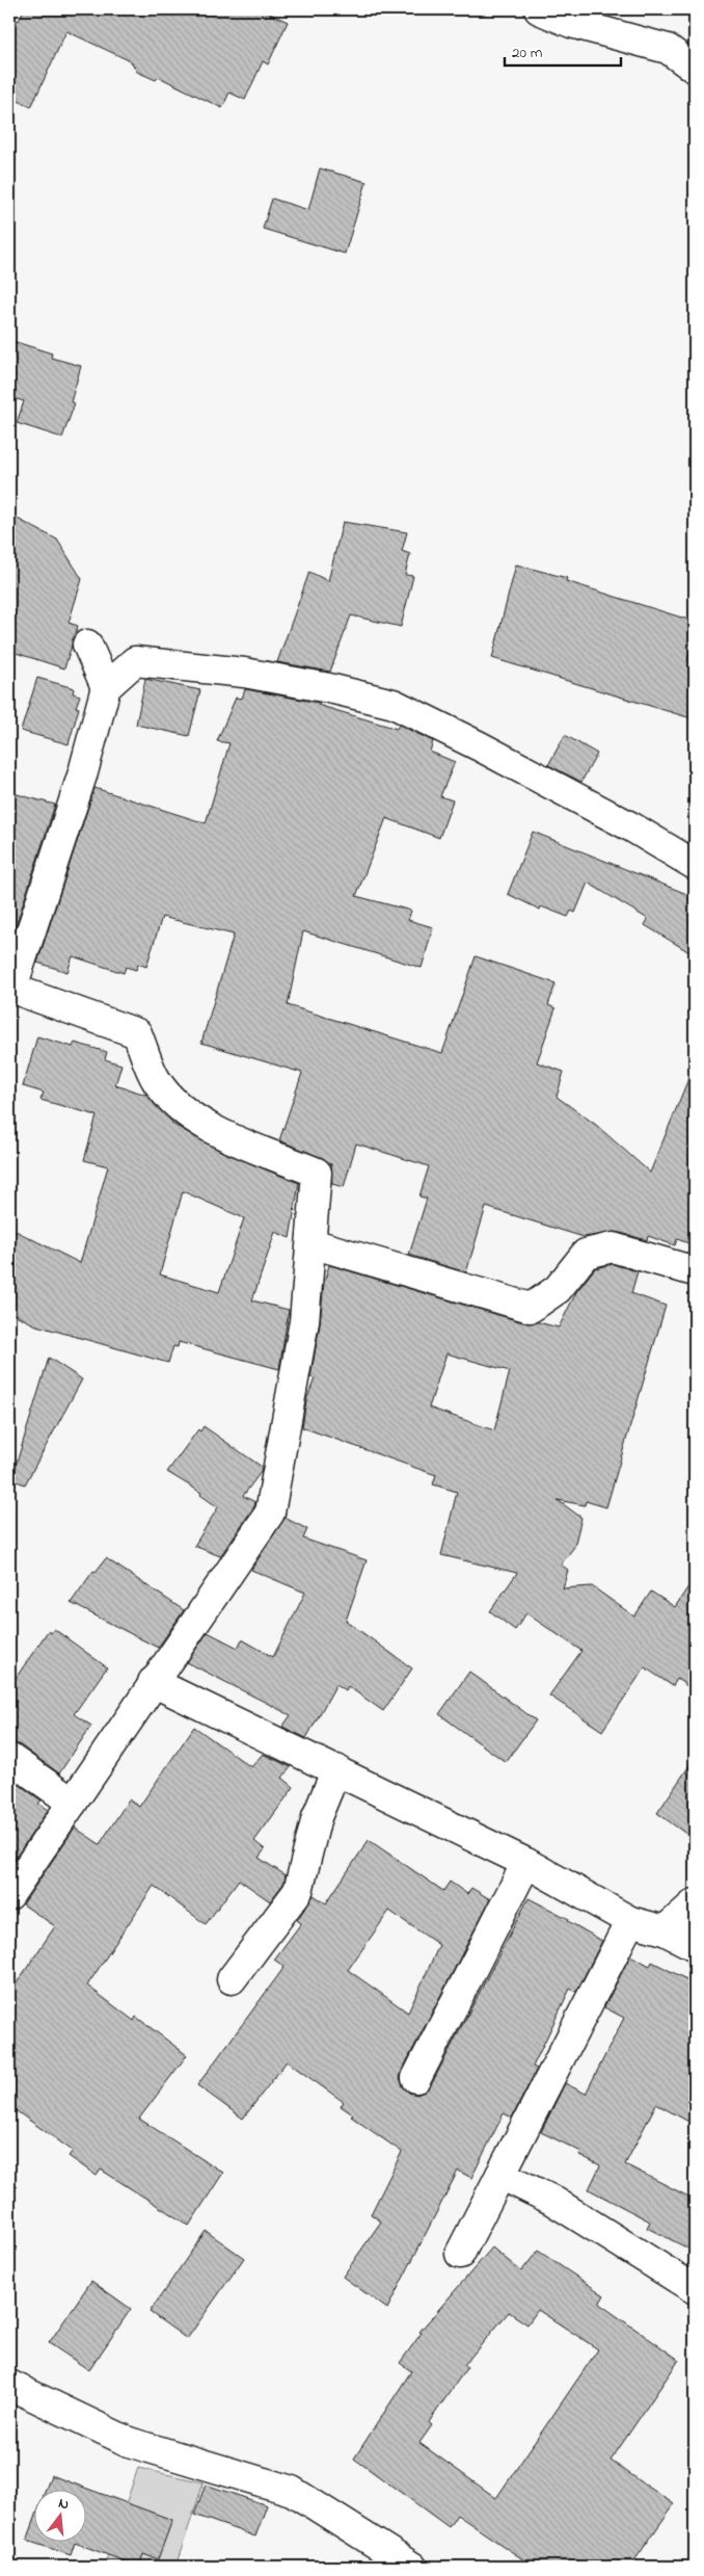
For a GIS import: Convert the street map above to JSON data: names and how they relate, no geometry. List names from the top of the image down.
{
  "scale_bar": "20 m",
  "north": "top"
}
